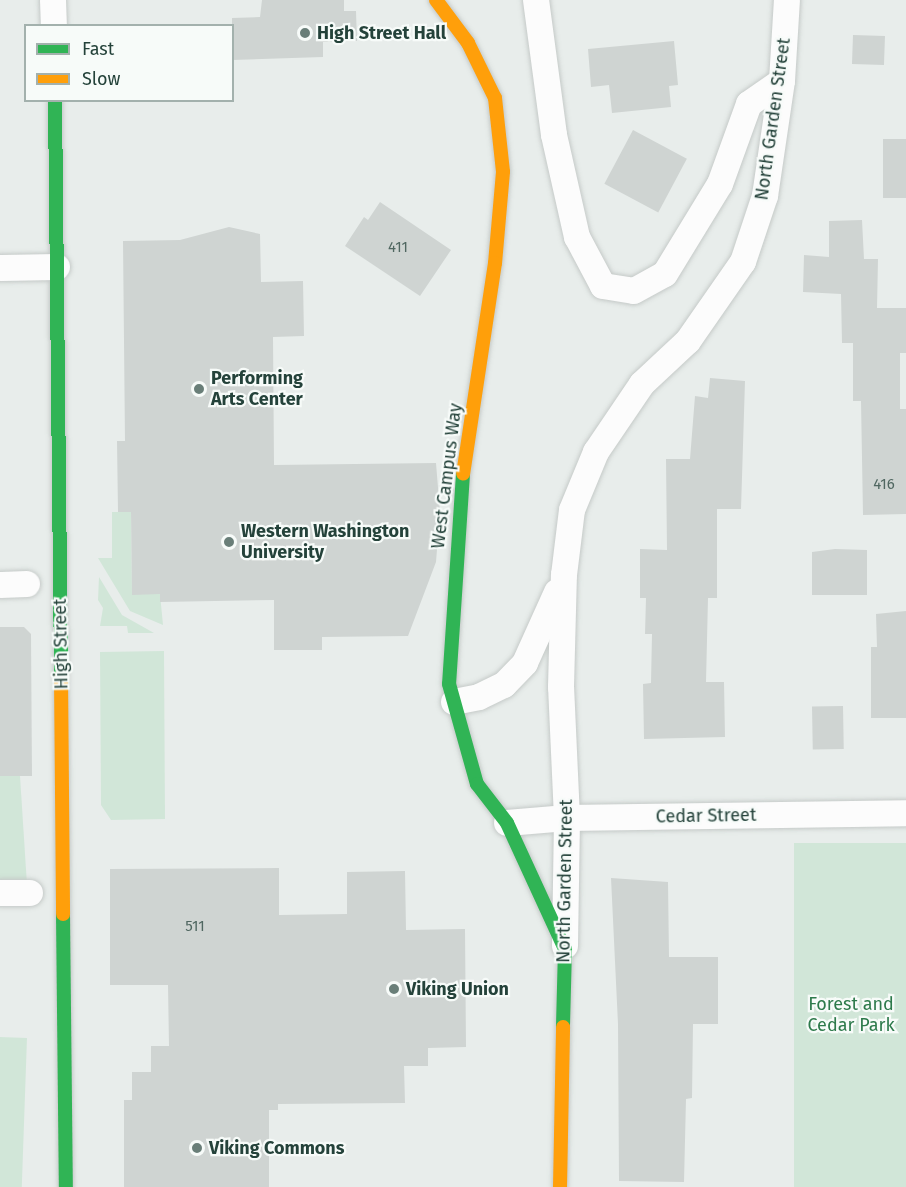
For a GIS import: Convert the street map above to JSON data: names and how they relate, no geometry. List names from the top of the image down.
{
  "streets": {
    "street": [
      "North Garden Street",
      "West Campus Way",
      "High Street",
      "Cedar Street"
    ]
  },
  "crossings": [
    ["North Garden Street", "West Campus Way"],
    ["North Garden Street", "Cedar Street"],
    ["West Campus Way", "Cedar Street"]
  ],
  "parks": ["Forest and Cedar Park"],
  "places": [
    "High Street Hall",
    "Performing Arts Center",
    "Western Washington University",
    "Viking Union",
    "Viking Commons"
  ],
  "house_numbers": ["411", "416", "511"],
  "legend": ["Fast", "Slow"]
}
